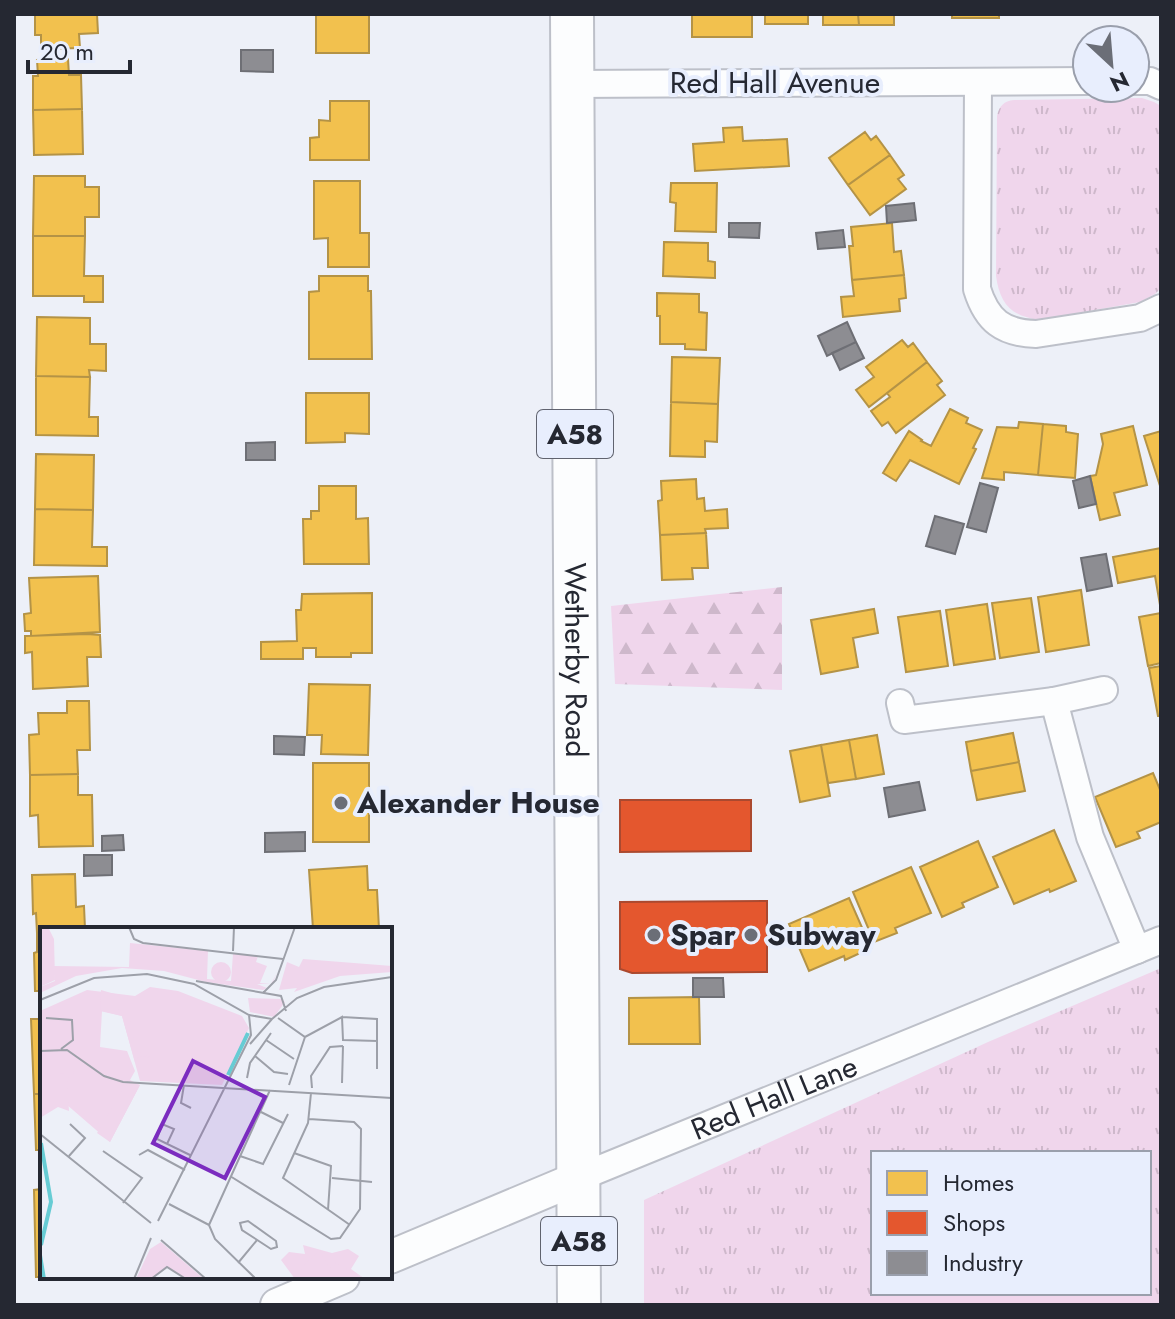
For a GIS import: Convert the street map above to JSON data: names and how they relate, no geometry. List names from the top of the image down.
{
  "streets": {
    "main road": ["A58", "Wetherby Road"],
    "street": ["Red Hall Avenue", "Red Hall Lane"]
  },
  "crossings": [
    ["Red Hall Avenue", "Wetherby Road"],
    ["Wetherby Road", "Red Hall Lane"]
  ],
  "places": ["Alexander House", "Spar", "Subway"],
  "legend": ["Homes", "Shops", "Industry"],
  "scale_bar": "20 m",
  "north": "bottom right"
}
